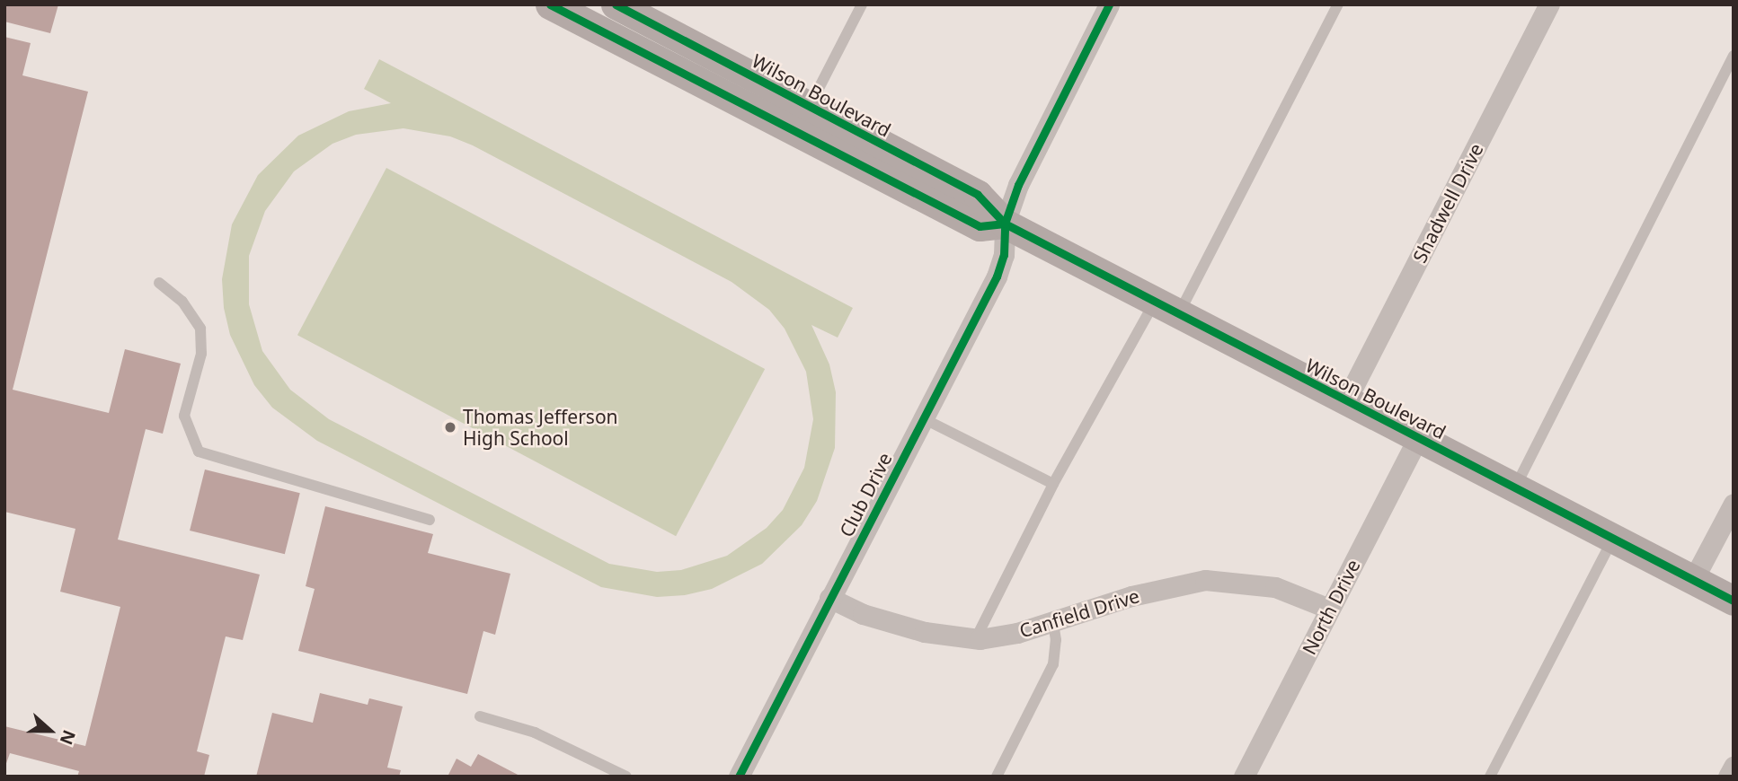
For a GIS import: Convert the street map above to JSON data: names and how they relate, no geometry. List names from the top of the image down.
{
  "streets": {
    "street": [
      "Wilson Boulevard",
      "Shadwell Drive",
      "Club Drive",
      "North Drive",
      "Canfield Drive"
    ]
  },
  "crossings": [
    ["Wilson Boulevard", "Shadwell Drive"],
    ["Wilson Boulevard", "Club Drive"],
    ["Wilson Boulevard", "North Drive"],
    ["Club Drive", "Canfield Drive"],
    ["North Drive", "Canfield Drive"]
  ],
  "places": ["Thomas Jefferson High School"],
  "north": "right"
}
